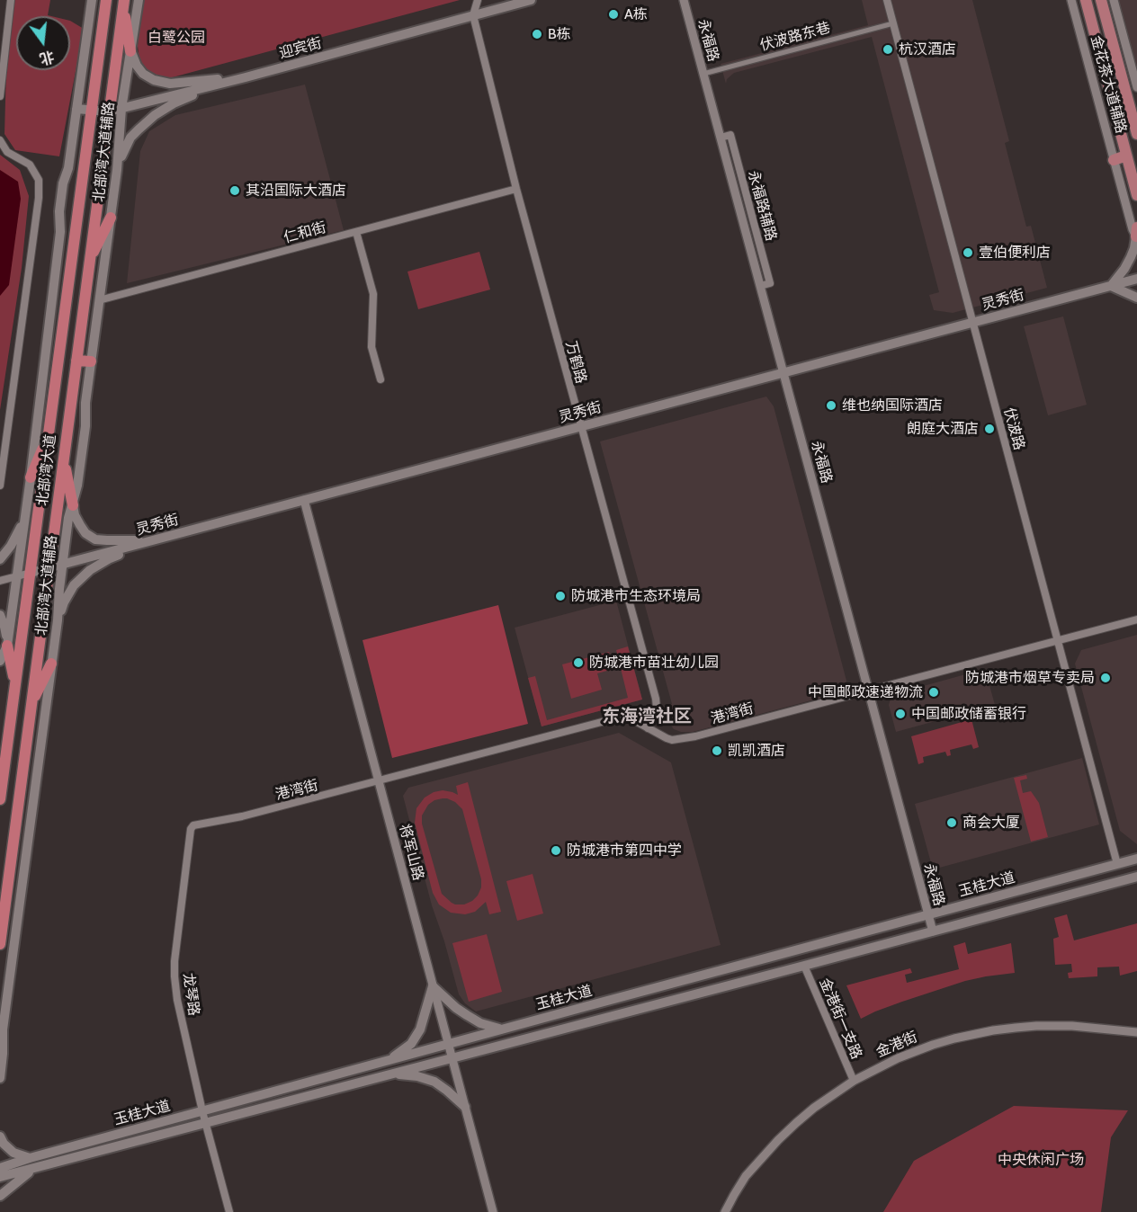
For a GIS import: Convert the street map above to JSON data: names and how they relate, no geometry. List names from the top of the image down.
{
  "streets": {
    "highway": ["北部湾大道"],
    "main road": [
      "迎宾街",
      "北部湾大道辅路",
      "灵秀街",
      "玉桂大道"
    ],
    "street": [
      "伏波路东巷",
      "永福路",
      "金花茶大道辅路",
      "仁和街",
      "万鹤路",
      "伏波路",
      "港湾街",
      "将军山路",
      "龙琴路",
      "金港街一支路",
      "金港街"
    ]
  },
  "crossings": [
    ["伏波路东巷", "永福路"],
    ["伏波路东巷", "伏波路"],
    ["永福路", "灵秀街"],
    ["永福路", "港湾街"],
    ["永福路", "玉桂大道"],
    ["迎宾街", "北部湾大道辅路"],
    ["迎宾街", "万鹤路"],
    ["迎宾街", "北部湾大道"],
    ["北部湾大道辅路", "仁和街"],
    ["北部湾大道辅路", "灵秀街"],
    ["仁和街", "万鹤路"],
    ["灵秀街", "万鹤路"],
    ["灵秀街", "伏波路"],
    ["灵秀街", "北部湾大道"],
    ["灵秀街", "将军山路"],
    ["万鹤路", "港湾街"],
    ["伏波路", "港湾街"],
    ["伏波路", "玉桂大道"],
    ["港湾街", "将军山路"],
    ["港湾街", "龙琴路"],
    ["将军山路", "玉桂大道"],
    ["玉桂大道", "龙琴路"],
    ["玉桂大道", "金港街一支路"],
    ["金港街一支路", "金港街"]
  ],
  "districts": ["东海湾社区"],
  "parks": ["白鹭公园", "中央休闲广场"],
  "places": [
    "A栋",
    "B栋",
    "杭汉酒店",
    "其沿国际大酒店",
    "壹伯便利店",
    "维也纳国际酒店",
    "朗庭大酒店",
    "防城港市生态环境局",
    "防城港市苗壮幼儿园",
    "防城港市烟草专卖局",
    "中国邮政速递物流",
    "中国邮政储蓄银行",
    "凯凯酒店",
    "商会大厦",
    "防城港市第四中学"
  ],
  "north": "bottom"
}
